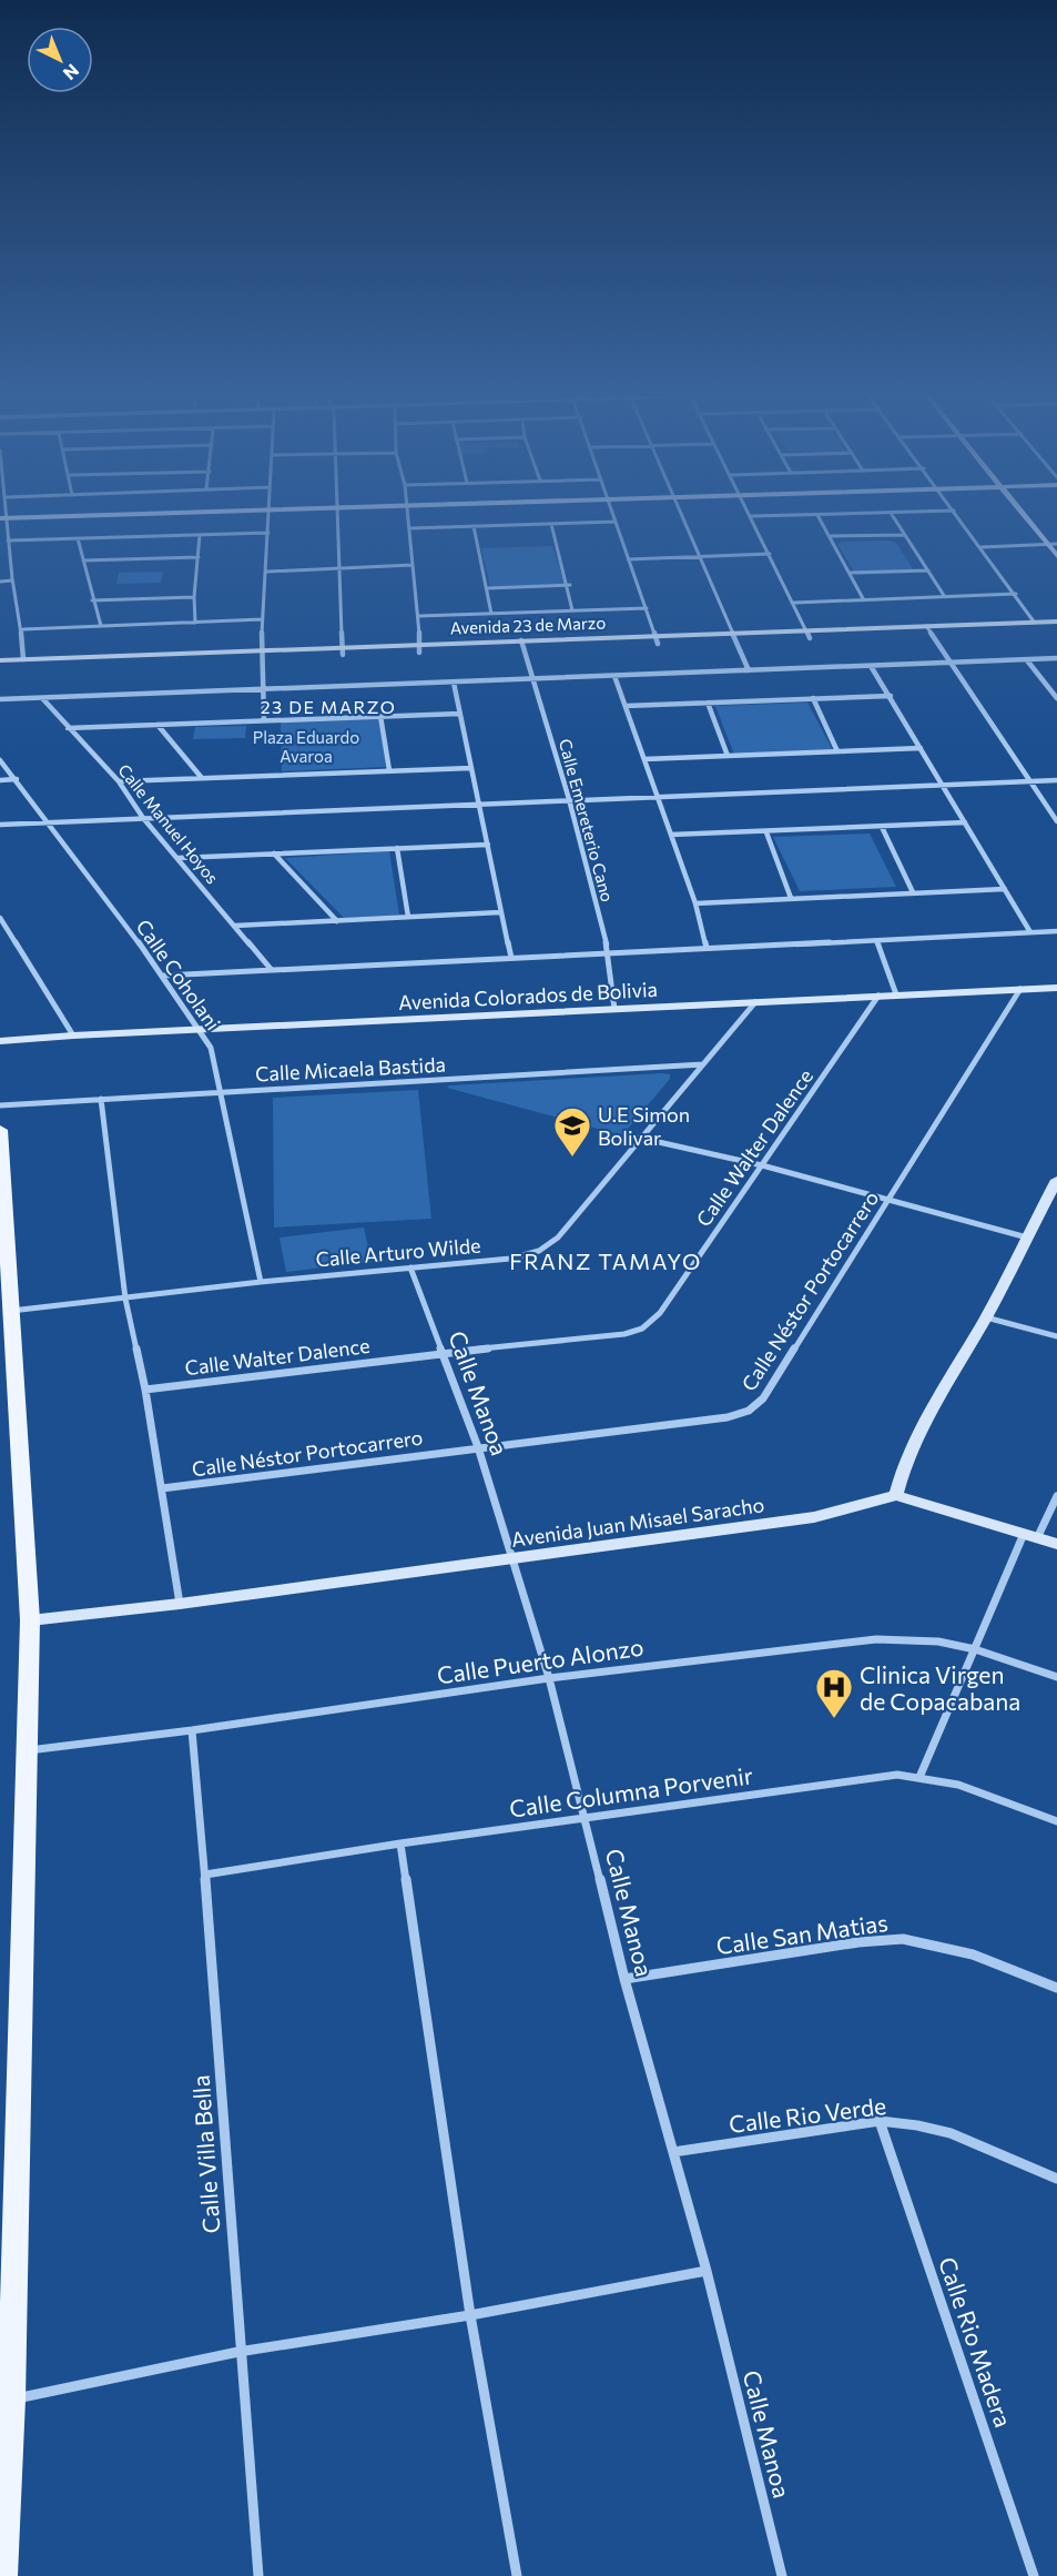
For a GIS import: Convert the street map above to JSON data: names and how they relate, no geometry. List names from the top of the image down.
{
  "streets": {
    "street": [
      "Avenida 23 de Marzo",
      "Calle Emereterio Cano",
      "Calle Manuel Hoyos",
      "Calle Coholani",
      "Avenida Colorados de Bolivia",
      "Calle Micaela Bastida",
      "Calle Walter Dalence",
      "Calle Arturo Wilde",
      "Calle Néstor Portocarrero",
      "Calle Manoa",
      "Avenida Juan Misael Saracho",
      "Calle Puerto Alonzo",
      "Calle Columna Porvenir",
      "Calle San Matias",
      "Calle Rio Verde",
      "Calle Villa Bella",
      "Calle Rio Madera"
    ]
  },
  "crossings": [
    ["Avenida 23 de Marzo", "Calle Emereterio Cano"],
    ["Calle Emereterio Cano", "Avenida Colorados de Bolivia"],
    ["Calle Coholani", "Avenida Colorados de Bolivia"],
    ["Calle Coholani", "Calle Micaela Bastida"],
    ["Calle Coholani", "Calle Arturo Wilde"],
    ["Avenida Colorados de Bolivia", "Calle Walter Dalence"],
    ["Avenida Colorados de Bolivia", "Calle Arturo Wilde"],
    ["Avenida Colorados de Bolivia", "Calle Néstor Portocarrero"],
    ["Calle Micaela Bastida", "Calle Arturo Wilde"],
    ["Calle Walter Dalence", "Calle Manoa"],
    ["Calle Arturo Wilde", "Calle Manoa"],
    ["Calle Néstor Portocarrero", "Calle Manoa"],
    ["Calle Manoa", "Avenida Juan Misael Saracho"],
    ["Calle Manoa", "Calle Puerto Alonzo"],
    ["Calle Manoa", "Calle Columna Porvenir"],
    ["Calle Manoa", "Calle San Matias"],
    ["Calle Manoa", "Calle Rio Verde"],
    ["Calle Puerto Alonzo", "Calle Villa Bella"],
    ["Calle Columna Porvenir", "Calle Villa Bella"],
    ["Calle Rio Verde", "Calle Rio Madera"]
  ],
  "districts": ["23 DE MARZO", "FRANZ TAMAYO"],
  "parks": ["Plaza Eduardo Avaroa"],
  "places": {
    "school or university": ["U.E Simon Bolivar"],
    "hospital": ["Clinica Virgen de Copacabana"]
  },
  "north": "bottom right"
}
